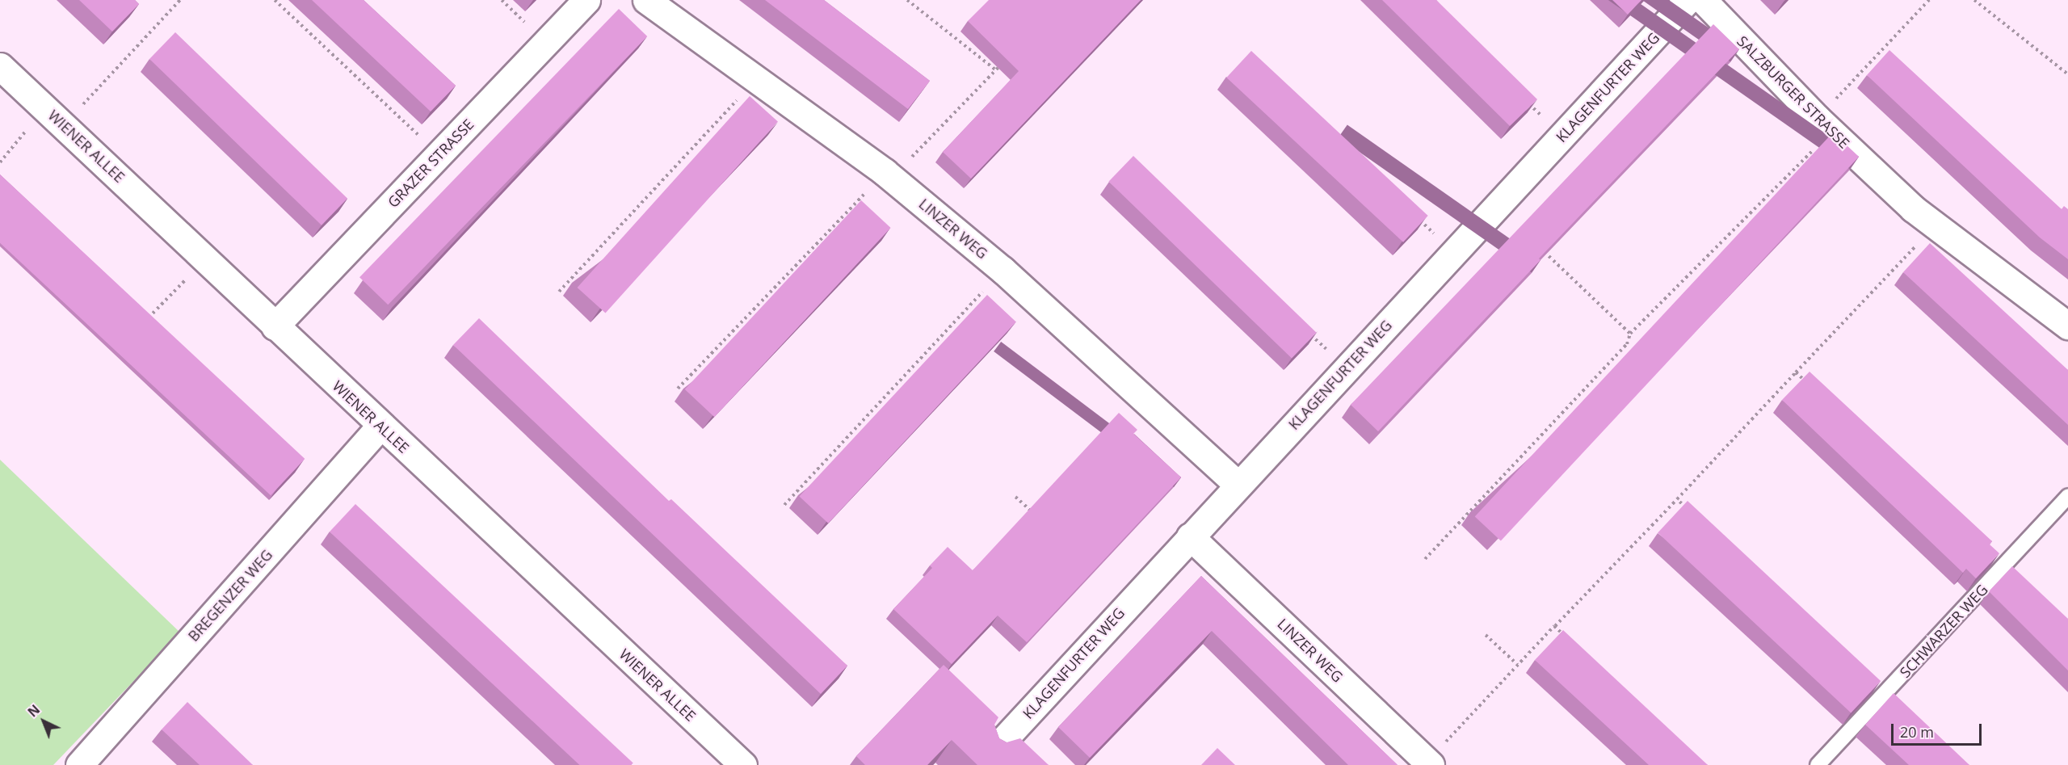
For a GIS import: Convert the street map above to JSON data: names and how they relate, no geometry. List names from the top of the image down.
{
  "streets": {
    "street": [
      "KLAGENFURTER WEG",
      "SALZBURGER STRASSE",
      "WIENER ALLEE",
      "GRAZER STRASSE",
      "LINZER WEG",
      "BREGENZER WEG"
    ],
    "lane": ["SCHWARZER WEG"]
  },
  "crossings": [
    ["KLAGENFURTER WEG", "LINZER WEG"],
    ["WIENER ALLEE", "GRAZER STRASSE"],
    ["WIENER ALLEE", "BREGENZER WEG"]
  ],
  "scale_bar": "20 m",
  "north": "top left"
}
